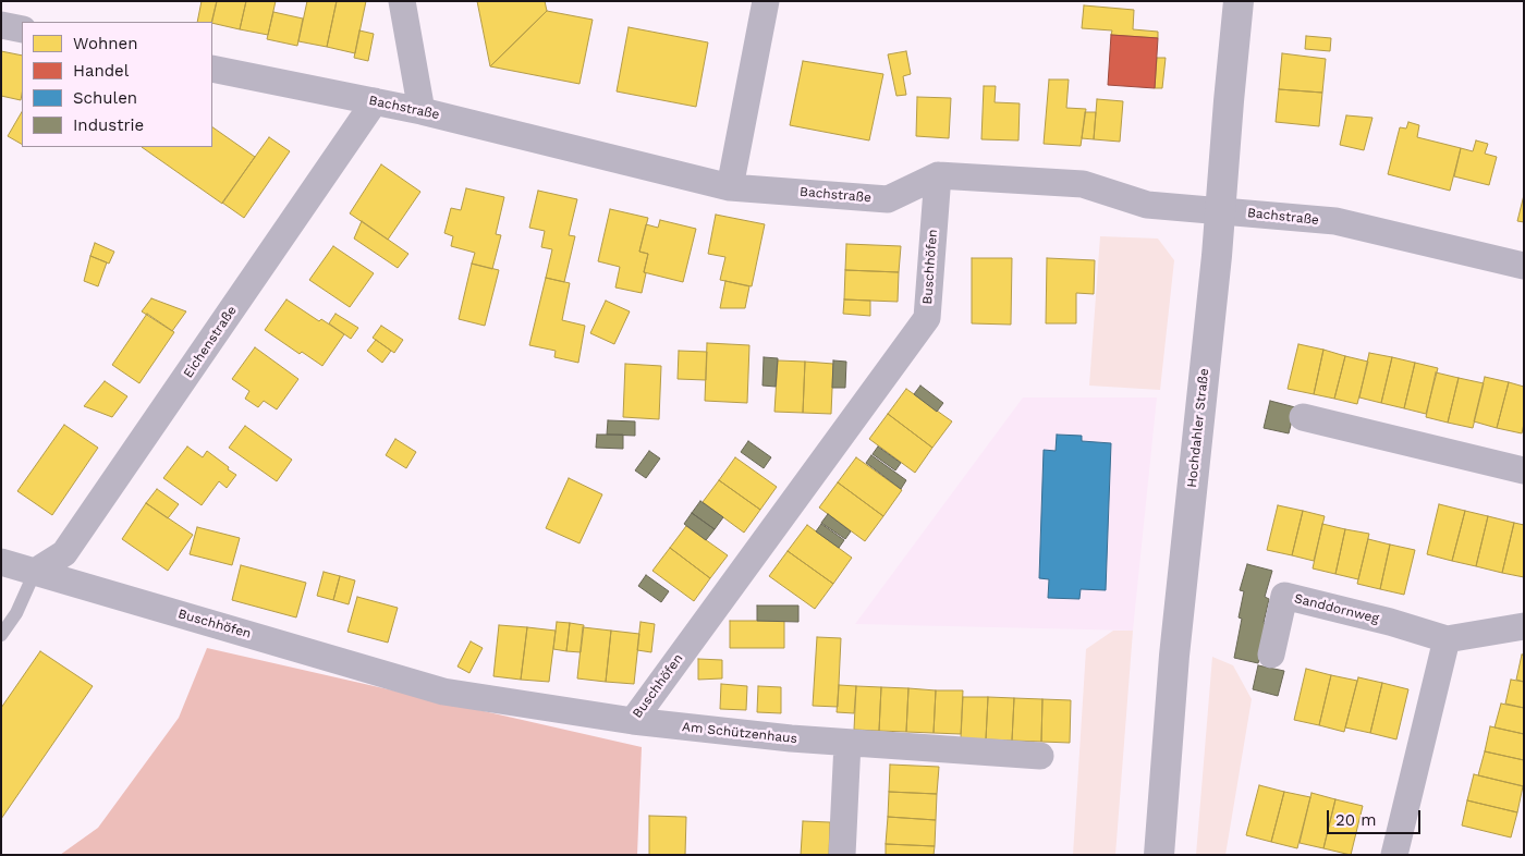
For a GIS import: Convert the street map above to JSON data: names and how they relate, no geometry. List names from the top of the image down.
{
  "streets": {
    "street": [
      "Bachstraße",
      "Buschhöfen",
      "Eichenstraße",
      "Hochdahler Straße",
      "Sanddornweg",
      "Am Schützenhaus"
    ]
  },
  "crossings": [
    ["Bachstraße", "Buschhöfen"],
    ["Bachstraße", "Eichenstraße"],
    ["Bachstraße", "Hochdahler Straße"],
    ["Buschhöfen", "Eichenstraße"],
    ["Buschhöfen", "Am Schützenhaus"]
  ],
  "legend": [
    "Wohnen",
    "Handel",
    "Schulen",
    "Industrie"
  ],
  "scale_bar": "20 m"
}
